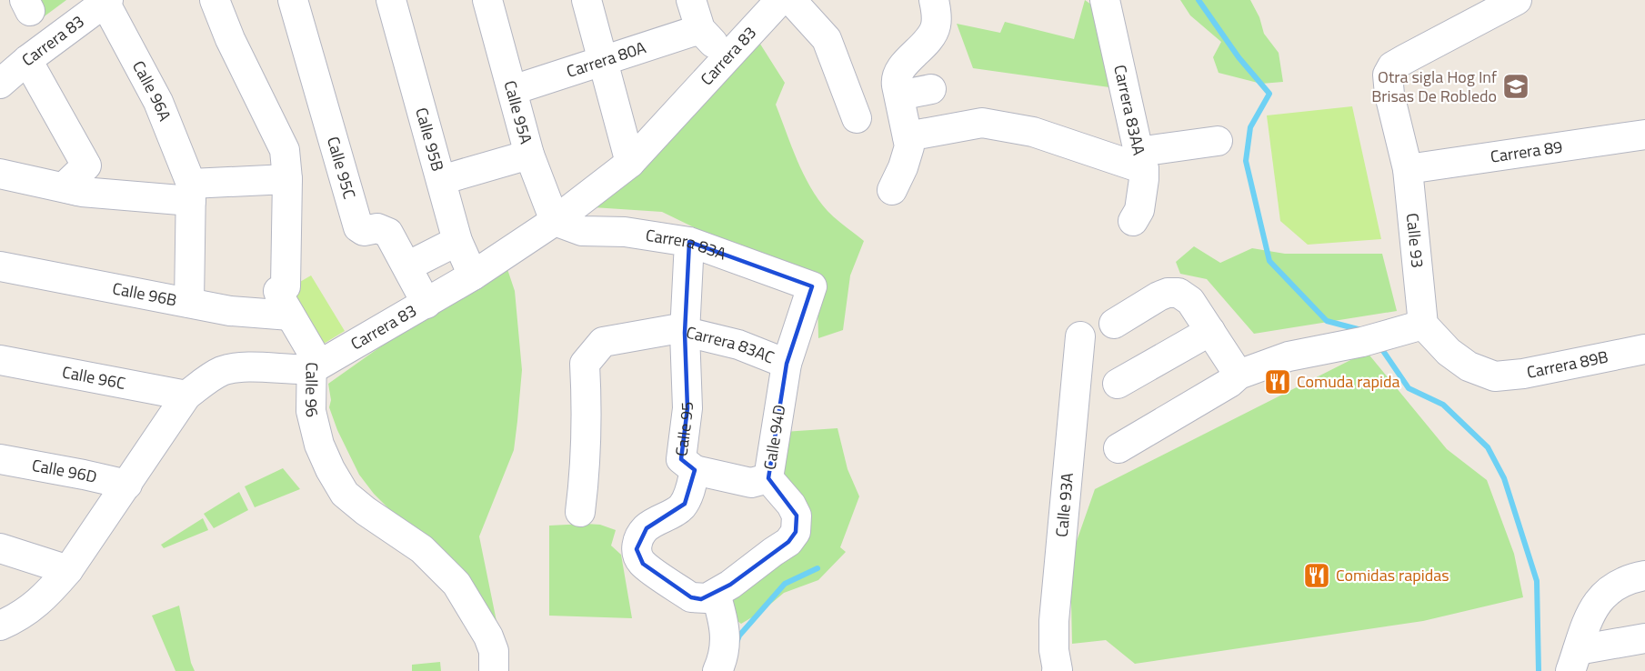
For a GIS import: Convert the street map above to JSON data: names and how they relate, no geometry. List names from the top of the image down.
{
  "streets": {
    "street": [
      "Carrera 83",
      "Carrera 80A",
      "Calle 96A",
      "Carrera 83AA",
      "Calle 95A",
      "Calle 95B",
      "Carrera 89",
      "Calle 95C",
      "Calle 93",
      "Carrera 83A",
      "Calle 96B",
      "Carrera 83AC",
      "Carrera 89B",
      "Calle 96C",
      "Calle 96",
      "Calle 95",
      "Calle 94D",
      "Calle 96D",
      "Calle 93A"
    ]
  },
  "crossings": [
    ["Carrera 83", "Calle 96A"],
    ["Carrera 83", "Calle 95A"],
    ["Carrera 83", "Calle 95B"],
    ["Carrera 83", "Calle 95C"],
    ["Carrera 83", "Carrera 83A"],
    ["Carrera 83", "Calle 96C"],
    ["Carrera 83", "Calle 96"],
    ["Carrera 83", "Calle 96D"],
    ["Carrera 80A", "Calle 95A"],
    ["Calle 96A", "Calle 96B"],
    ["Calle 95A", "Carrera 83A"],
    ["Carrera 89", "Calle 93"],
    ["Calle 93", "Carrera 89B"],
    ["Carrera 83A", "Calle 95"],
    ["Carrera 83A", "Calle 94D"],
    ["Calle 96B", "Calle 96"],
    ["Carrera 83AC", "Calle 95"],
    ["Carrera 83AC", "Calle 94D"],
    ["Calle 95", "Calle 94D"]
  ],
  "places": {
    "school or university": ["Otra sigla Hog Inf Brisas De Robledo"],
    "restaurant": ["Comuda rapida", "Comidas rapidas"]
  }
}
